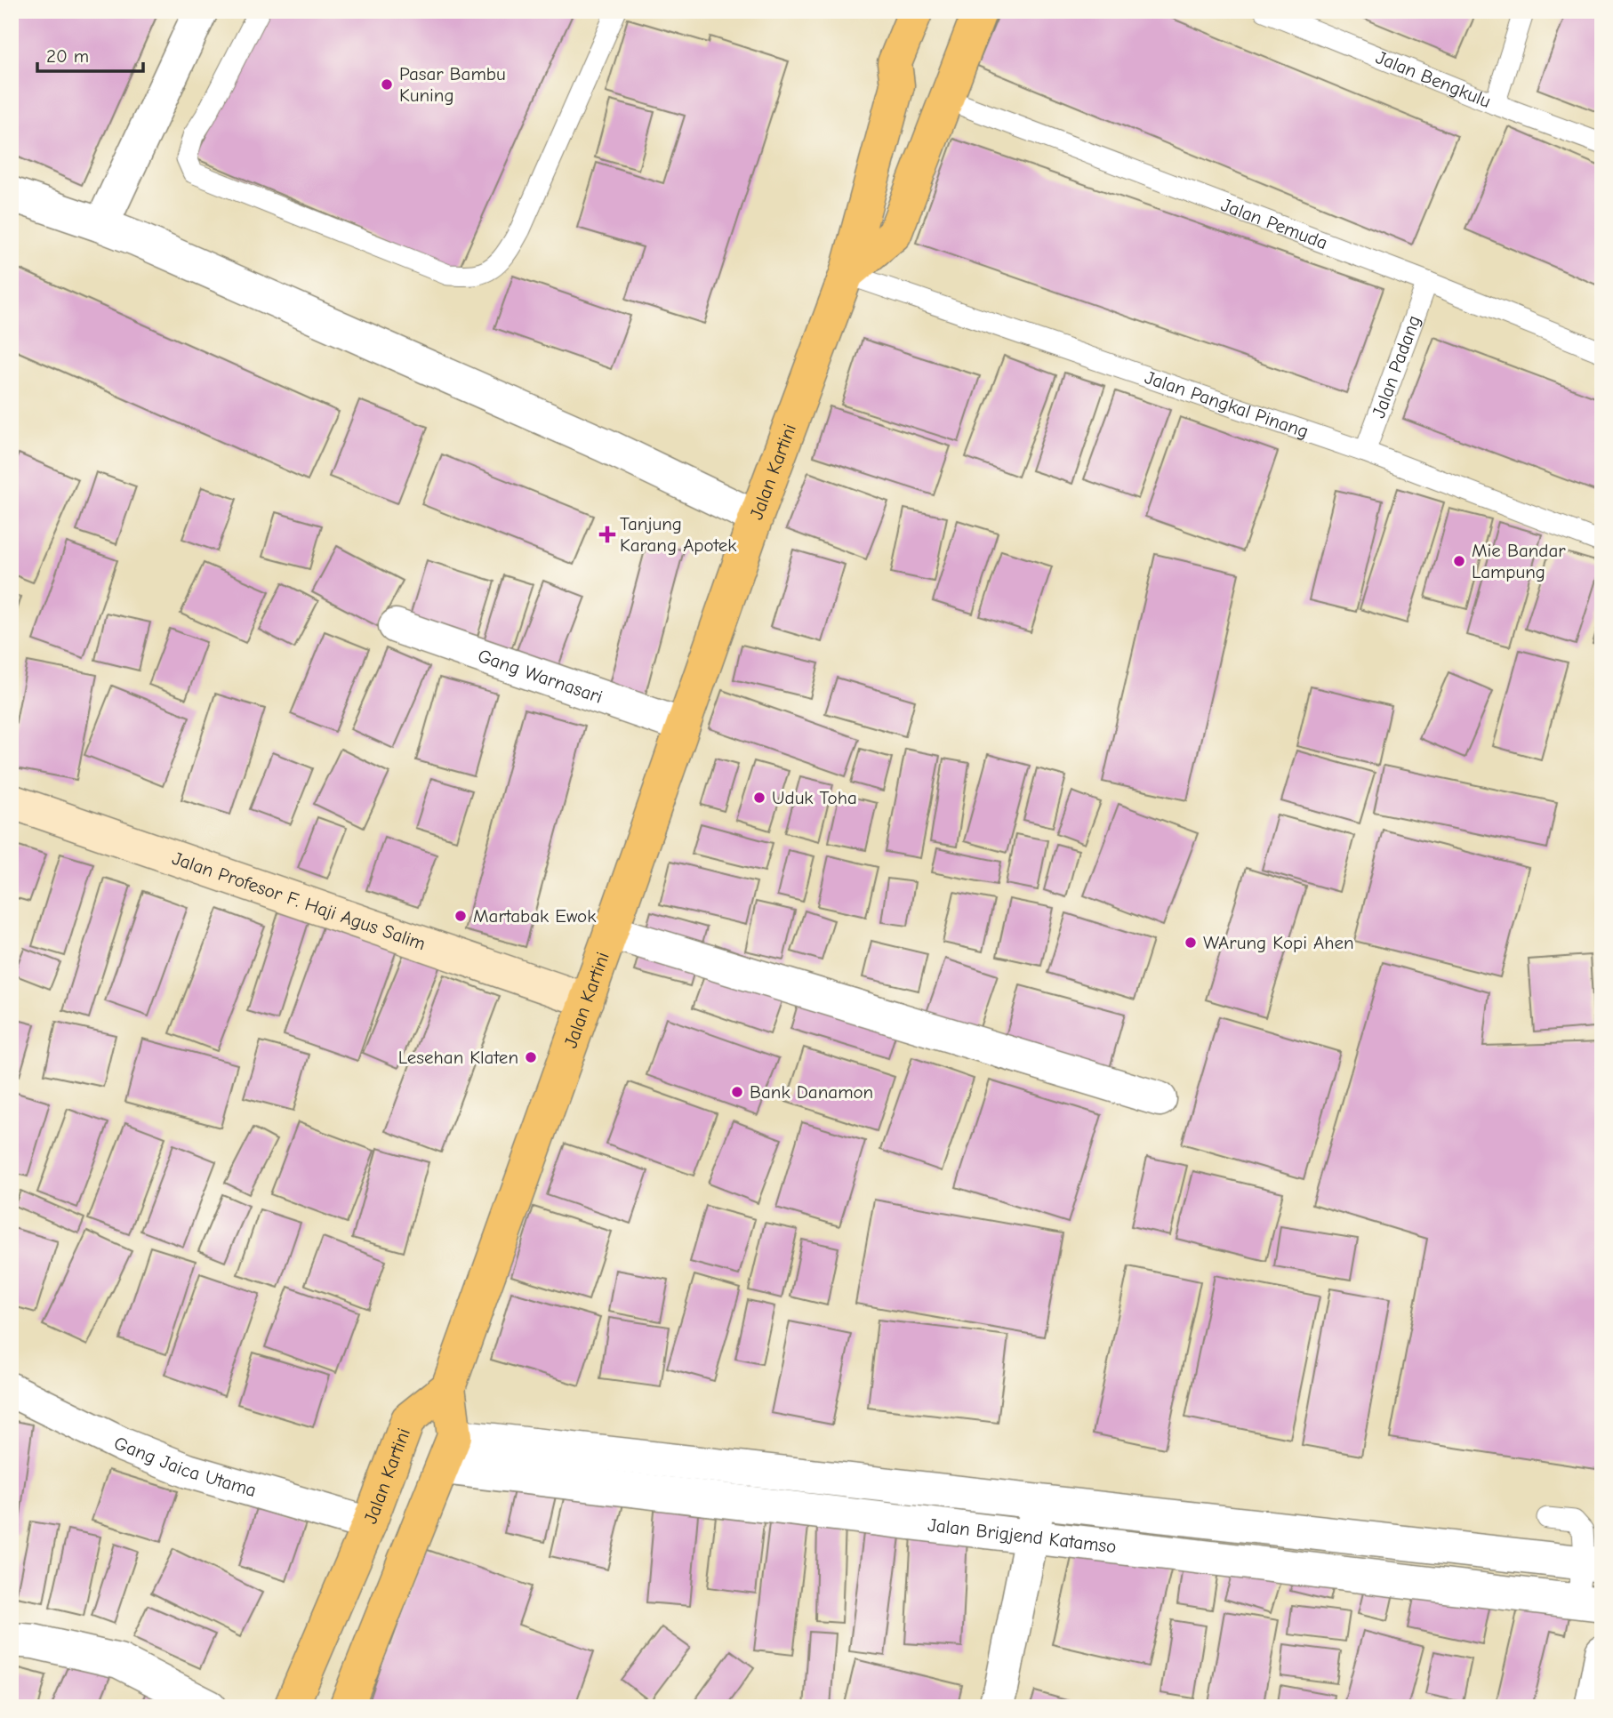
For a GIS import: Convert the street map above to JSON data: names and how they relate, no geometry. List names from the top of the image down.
{
  "streets": {
    "highway": ["Jalan Kartini"],
    "main road": ["Jalan Profesor F. Haji Agus Salim"],
    "street": ["Gang Warnasari", "Gang Jaica Utama", "Jalan Brigjend Katamso"],
    "lane": [
      "Jalan Bengkulu",
      "Jalan Pemuda",
      "Jalan Padang",
      "Jalan Pangkal Pinang"
    ]
  },
  "crossings": [
    ["Jalan Pemuda", "Jalan Padang"],
    ["Jalan Pemuda", "Jalan Kartini"],
    ["Jalan Padang", "Jalan Pangkal Pinang"],
    ["Jalan Pangkal Pinang", "Jalan Kartini"],
    ["Jalan Kartini", "Gang Warnasari"],
    ["Jalan Kartini", "Jalan Profesor F. Haji Agus Salim"],
    ["Jalan Kartini", "Gang Jaica Utama"]
  ],
  "places": {
    "other": [
      "Pasar Bambu Kuning",
      "Mie Bandar Lampung",
      "Uduk Toha",
      "Martabak Ewok",
      "WArung Kopi Ahen",
      "Lesehan Klaten",
      "Bank Danamon"
    ],
    "health": ["Tanjung Karang Apotek"]
  },
  "scale_bar": "20 m"
}
